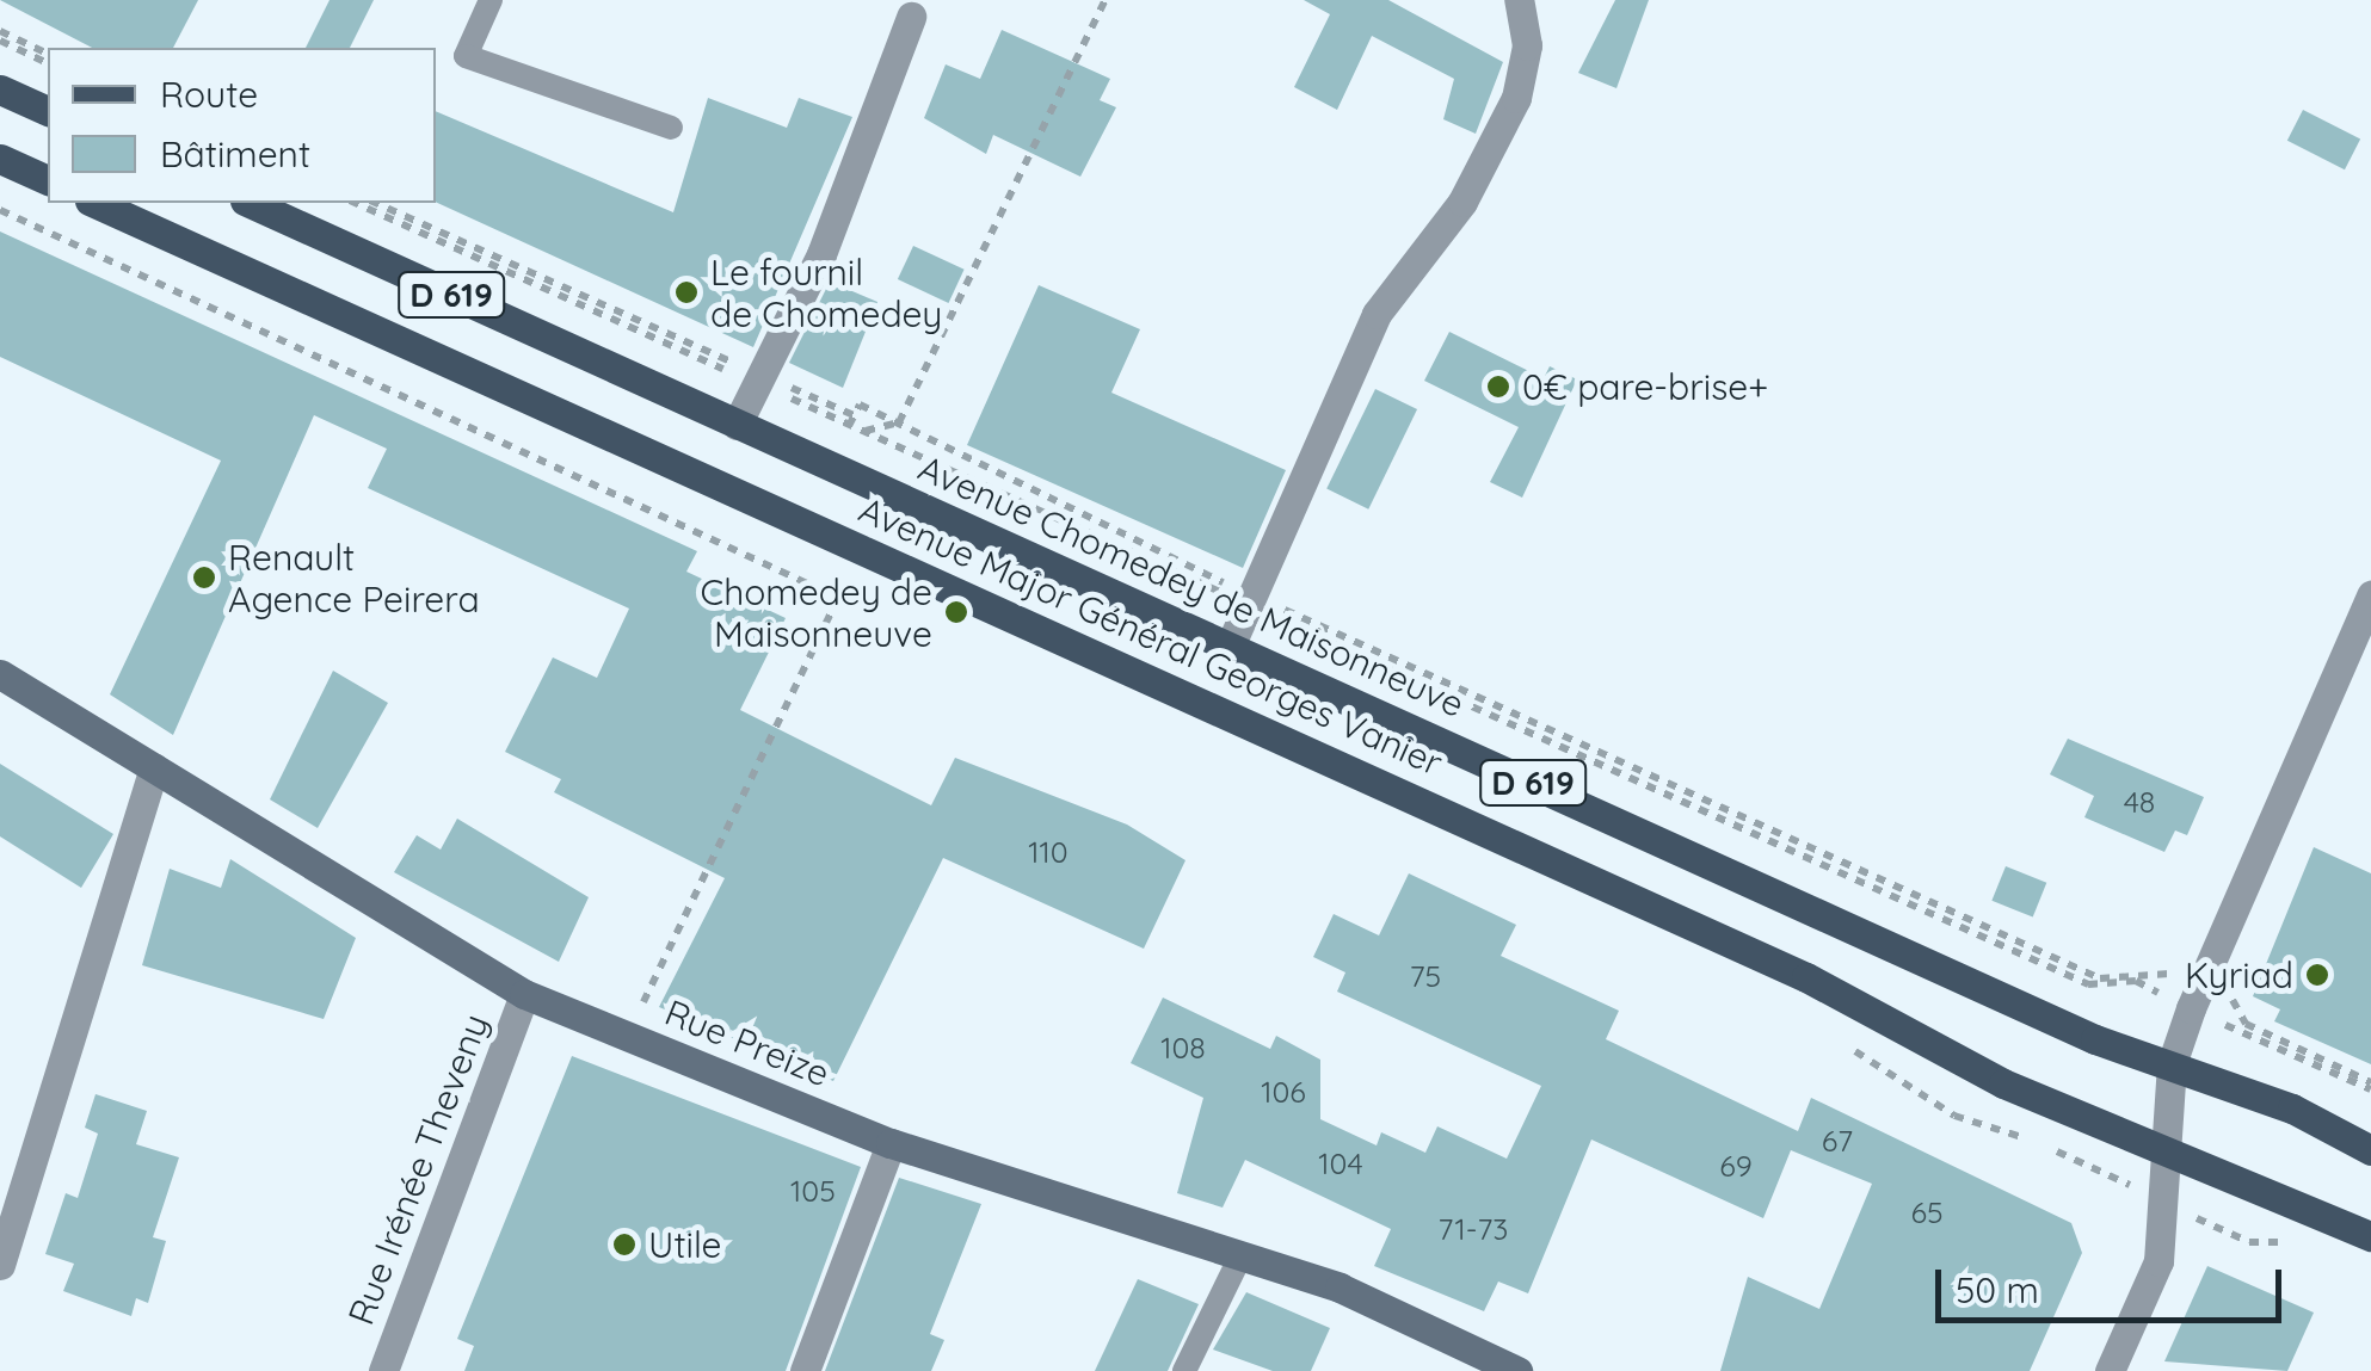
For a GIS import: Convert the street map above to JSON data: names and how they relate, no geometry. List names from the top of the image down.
{
  "streets": {
    "main road": ["D 619", "Avenue Chomedey de Maisonneuve", "Avenue Major Général Georges Vanier"],
    "street": ["Rue Preize", "Rue Irénée Theveny"]
  },
  "crossings": [
    ["Rue Preize", "Rue Irénée Theveny"]
  ],
  "places": [
    "Le fournil de Chomedey",
    "0€ pare-brise+",
    "Renault Agence Peirera",
    "Chomedey de Maisonneuve",
    "Kyriad",
    "Utile"
  ],
  "house_numbers": [
    "48",
    "110",
    "75",
    "108",
    "106",
    "67",
    "104",
    "69",
    "105",
    "65",
    "71-73"
  ],
  "legend": ["Route", "Bâtiment"],
  "scale_bar": "50 m"
}
